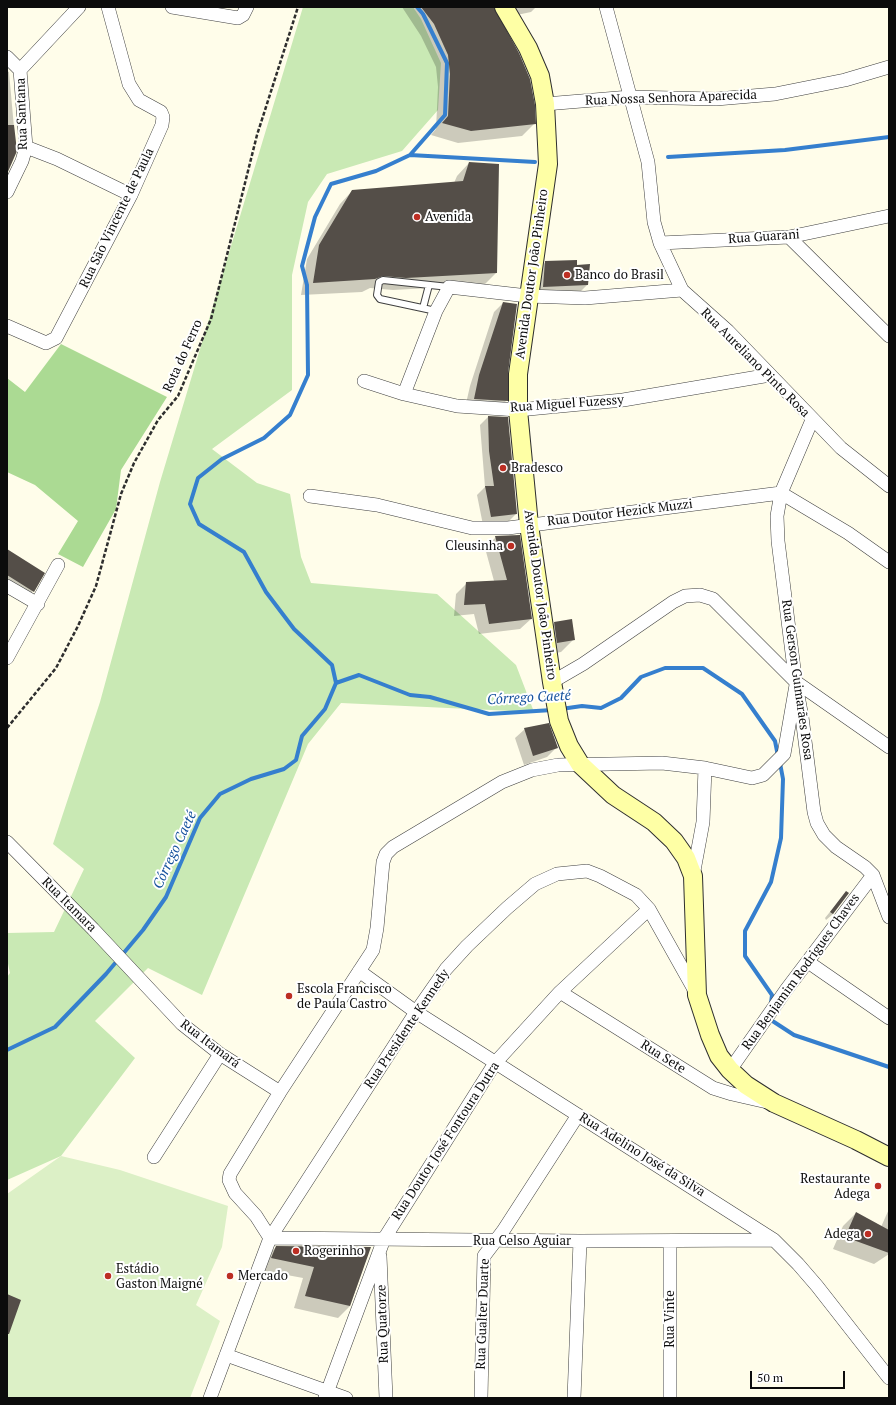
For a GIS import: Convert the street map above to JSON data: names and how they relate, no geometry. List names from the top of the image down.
{
  "streets": {
    "main road": ["Avenida Doutor João Pinheiro"],
    "street": [
      "Rua Nossa Senhora Aparecida",
      "Rua Santana",
      "Rua São Vincente de Paula",
      "Rua Guarani",
      "Rua Aureliano Pinto Rosa",
      "Rua Miguel Fuzessy",
      "Rua Doutor Hezick Muzzi",
      "Rua Gerson Guimarães Rosa",
      "Rua Itamara",
      "Rua Benjamim Rodrigues Chaves",
      "Rua Presidente Kennedy",
      "Rua Itamará",
      "Rua Sete",
      "Rua Doutor José Fontoura Dutra",
      "Rua Adelino José da Silva",
      "Rua Celso Aguiar",
      "Rua Gualter Duarte",
      "Rua Vinte",
      "Rua Quatorze"
    ],
    "path": ["Rota do Ferro"]
  },
  "crossings": [
    ["Rua Nossa Senhora Aparecida", "Avenida Doutor João Pinheiro"],
    ["Rua Nossa Senhora Aparecida", "Rua Aureliano Pinto Rosa"],
    ["Rua Guarani", "Rua Aureliano Pinto Rosa"],
    ["Avenida Doutor João Pinheiro", "Rua Miguel Fuzessy"],
    ["Avenida Doutor João Pinheiro", "Rua Doutor Hezick Muzzi"],
    ["Avenida Doutor João Pinheiro", "Rua Benjamim Rodrigues Chaves"],
    ["Avenida Doutor João Pinheiro", "Rua Presidente Kennedy"],
    ["Avenida Doutor João Pinheiro", "Rua Sete"],
    ["Rua Aureliano Pinto Rosa", "Rua Miguel Fuzessy"],
    ["Rua Aureliano Pinto Rosa", "Rua Gerson Guimarães Rosa"],
    ["Rua Doutor Hezick Muzzi", "Rua Gerson Guimarães Rosa"],
    ["Rua Gerson Guimarães Rosa", "Rua Benjamim Rodrigues Chaves"],
    ["Rua Itamara", "Rua Itamará"],
    ["Rua Presidente Kennedy", "Rua Doutor José Fontoura Dutra"],
    ["Rua Presidente Kennedy", "Rua Adelino José da Silva"],
    ["Rua Presidente Kennedy", "Rua Celso Aguiar"],
    ["Rua Sete", "Rua Doutor José Fontoura Dutra"],
    ["Rua Doutor José Fontoura Dutra", "Rua Adelino José da Silva"],
    ["Rua Doutor José Fontoura Dutra", "Rua Celso Aguiar"],
    ["Rua Doutor José Fontoura Dutra", "Rua Quatorze"],
    ["Rua Adelino José da Silva", "Rua Celso Aguiar"],
    ["Rua Adelino José da Silva", "Rua Gualter Duarte"],
    ["Rua Celso Aguiar", "Rua Gualter Duarte"],
    ["Rua Celso Aguiar", "Rua Vinte"],
    ["Rua Celso Aguiar", "Rua Quatorze"]
  ],
  "water": ["Córrego Caeté"],
  "places": [
    "Avenida",
    "Banco do Brasil",
    "Bradesco",
    "Cleusinha",
    "Escola Francisco de Paula Castro",
    "Restaurante Adega",
    "Adega",
    "Rogerinho",
    "Estádio Gaston Maigné",
    "Mercado"
  ],
  "scale_bar": "50 m"
}
